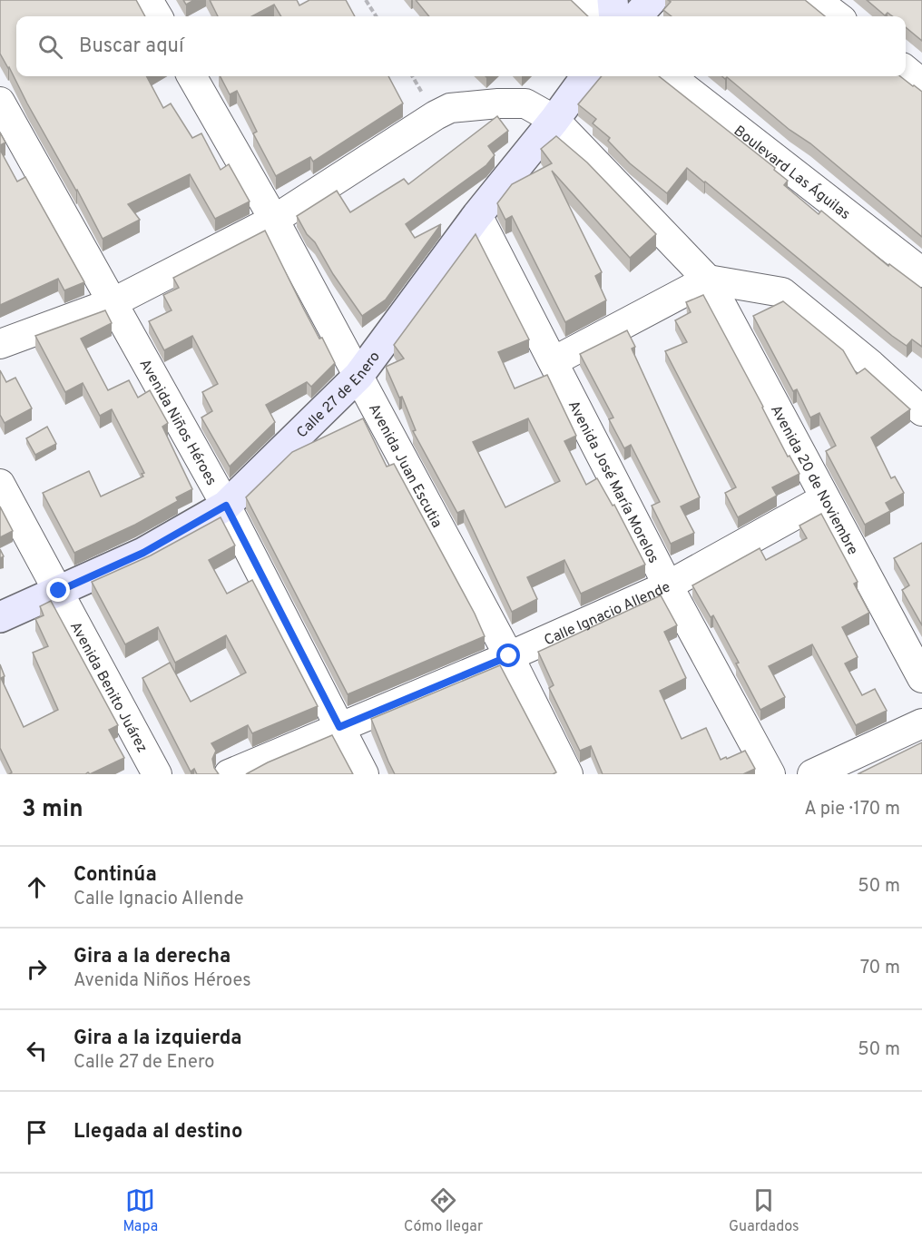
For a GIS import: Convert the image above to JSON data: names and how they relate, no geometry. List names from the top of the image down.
{
  "streets": {
    "street": [
      "Boulevard Las Águilas",
      "Calle 27 de Enero",
      "Avenida Niños Héroes",
      "Avenida Juan Escutia",
      "Avenida 20 de Noviembre",
      "Avenida José María Morelos",
      "Calle Ignacio Allende",
      "Avenida Benito Juárez"
    ]
  },
  "crossings": [
    ["Calle 27 de Enero", "Avenida Niños Héroes"],
    ["Calle 27 de Enero", "Avenida Juan Escutia"],
    ["Calle 27 de Enero", "Avenida 20 de Noviembre"],
    ["Calle 27 de Enero", "Avenida José María Morelos"],
    ["Calle 27 de Enero", "Avenida Benito Juárez"],
    ["Avenida Niños Héroes", "Avenida 20 de Noviembre"],
    ["Avenida Niños Héroes", "Calle Ignacio Allende"],
    ["Avenida Juan Escutia", "Avenida 20 de Noviembre"],
    ["Avenida Juan Escutia", "Calle Ignacio Allende"],
    ["Avenida 20 de Noviembre", "Calle Ignacio Allende"],
    ["Avenida José María Morelos", "Calle Ignacio Allende"]
  ],
  "page": {
    "search": "Buscar aquí",
    "heading": ["3 min", "A pie · 170 m"],
    "list": [
      ["Continúa", "Calle Ignacio Allende", "50 m"],
      ["Gira a la derecha", "Avenida Niños Héroes", "70 m"],
      ["Gira a la izquierda", "Calle 27 de Enero", "50 m"],
      "Llegada al destino"
    ],
    "nav": ["Mapa", "Cómo llegar", "Guardados"]
  }
}
